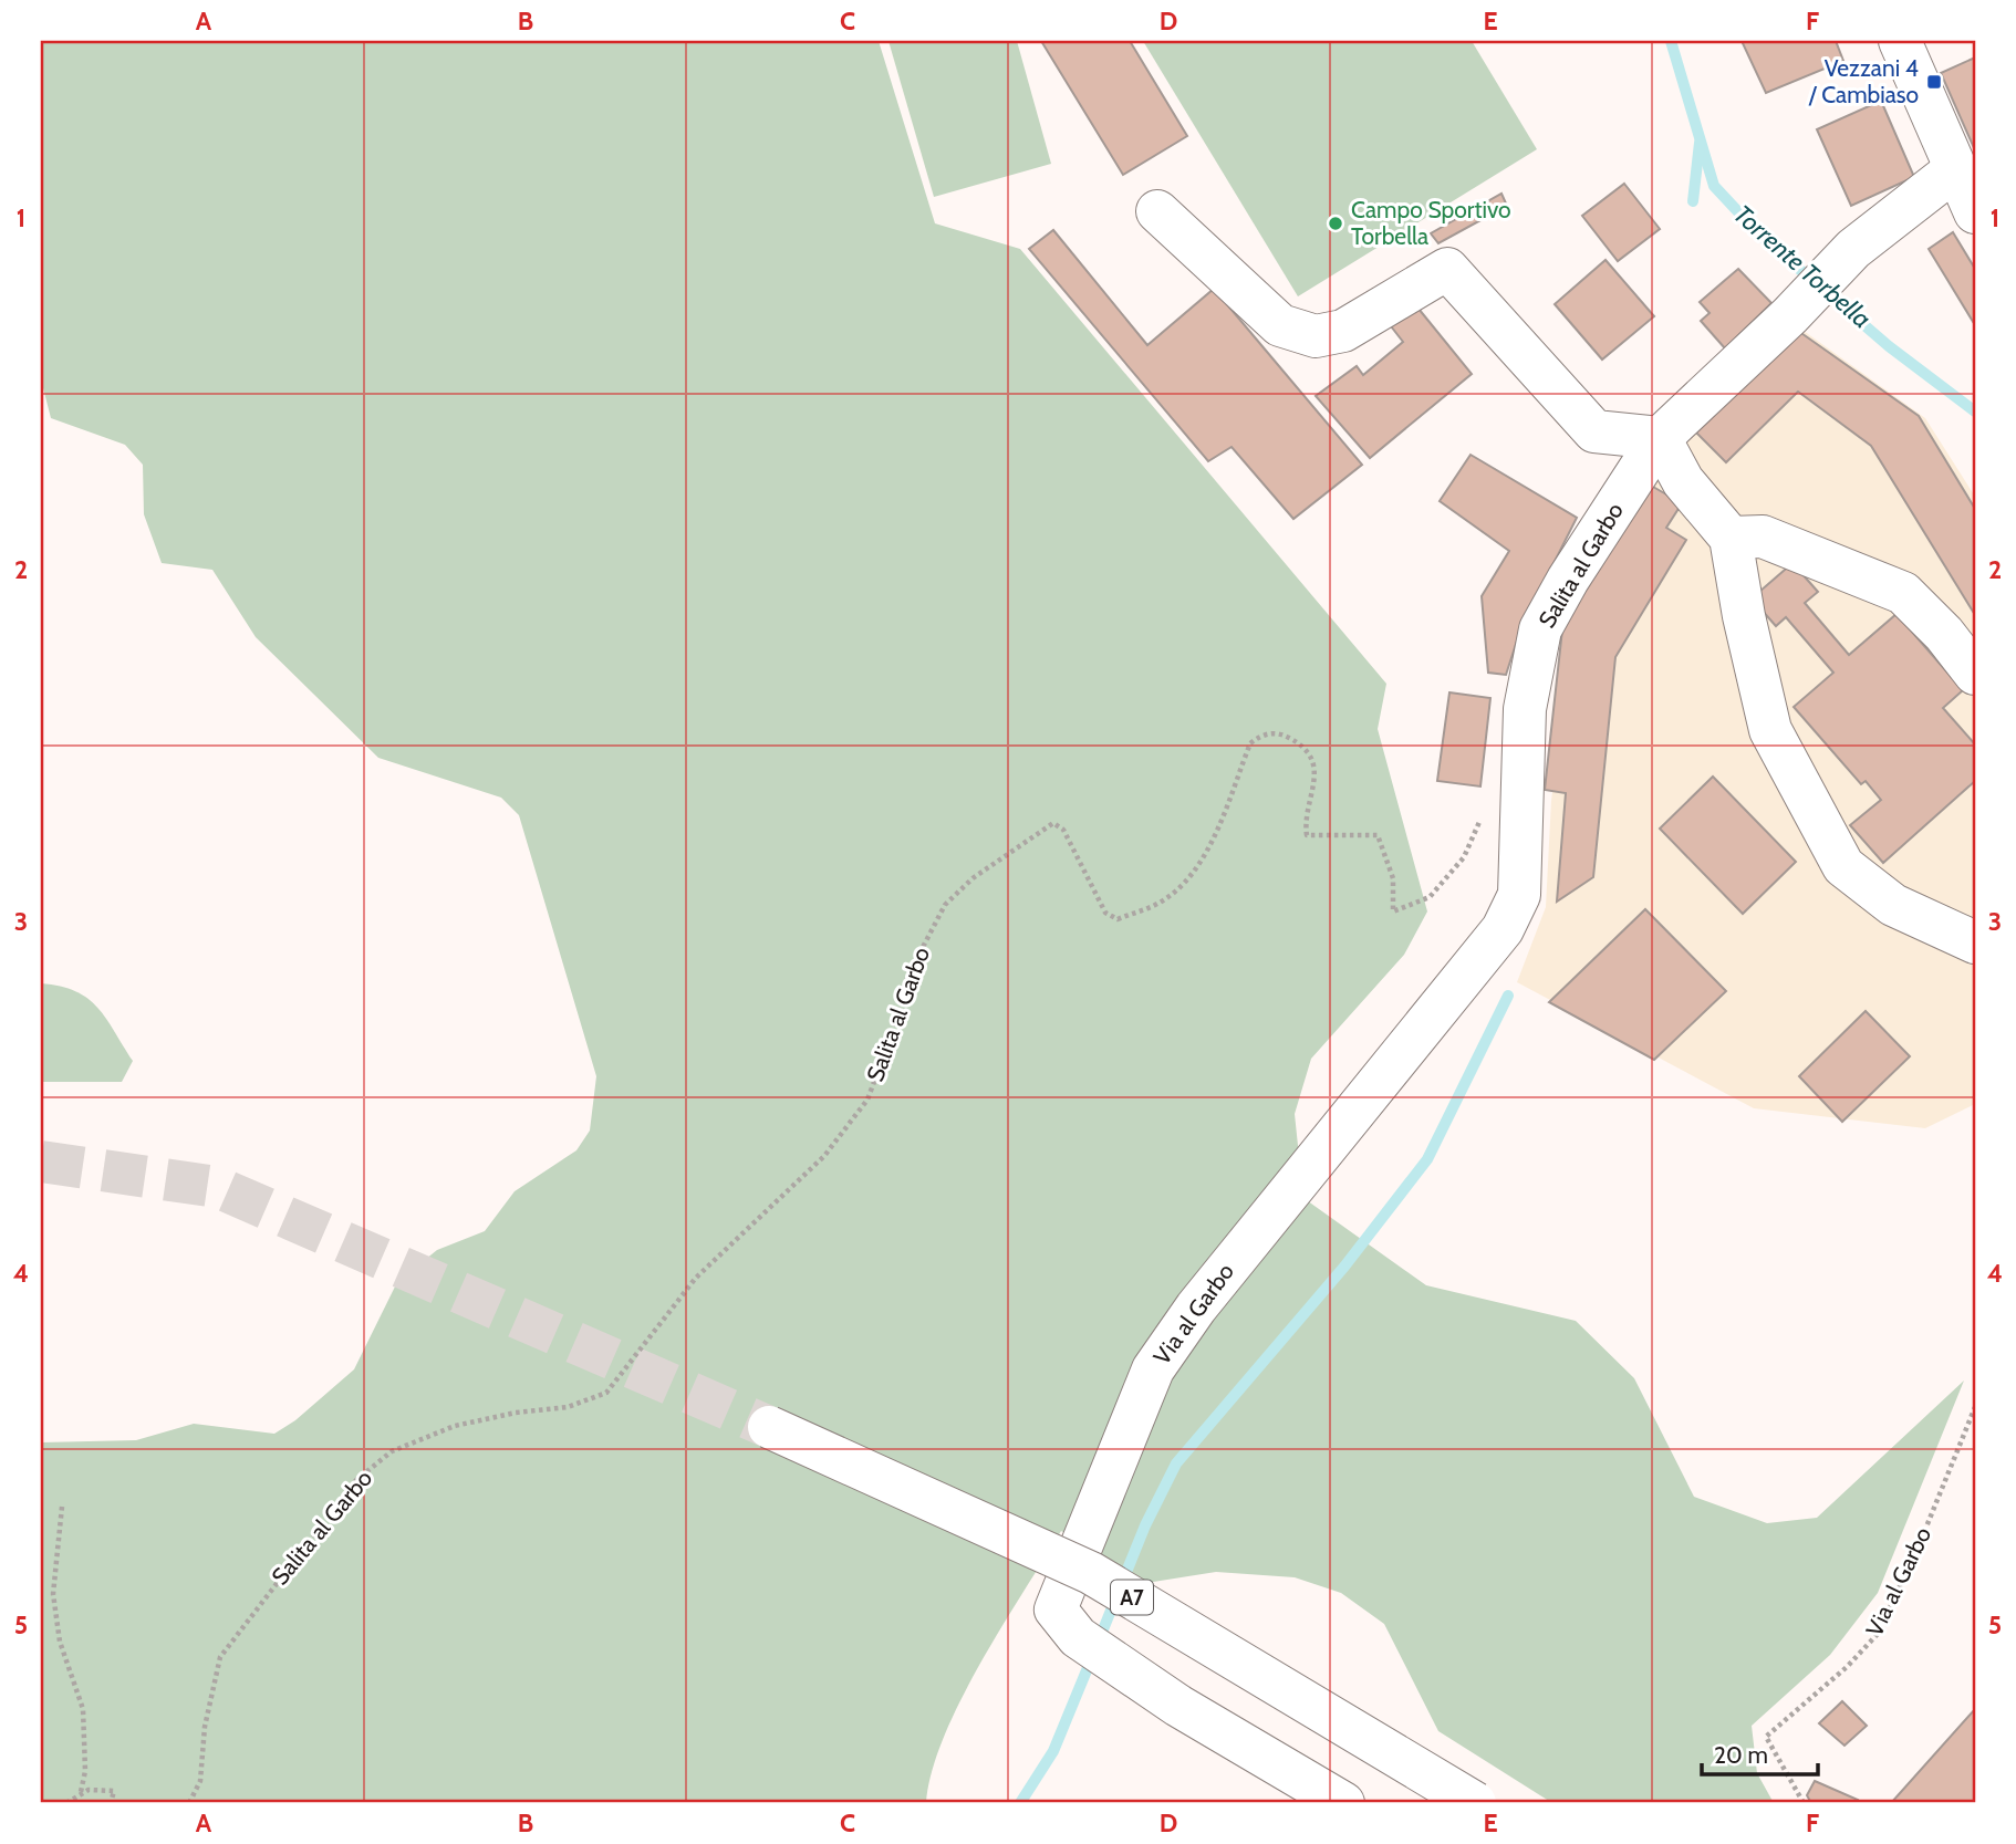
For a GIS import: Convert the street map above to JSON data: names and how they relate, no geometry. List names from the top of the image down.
{
  "streets": {
    "main road": ["Salita al Garbo", "Via al Garbo", "A7"]
  },
  "crossings": [
    ["Salita al Garbo", "Via al Garbo"]
  ],
  "water": ["Torrente Torbella"],
  "places": {
    "transit": ["Vezzani 4 / Cambiaso"],
    "other": ["Campo Sportivo Torbella"]
  },
  "scale_bar": "20 m",
  "grid": {
    "columns": [
      "A",
      "B",
      "C",
      "D",
      "E",
      "F"
    ],
    "rows": [
      "1",
      "2",
      "3",
      "4",
      "5"
    ]
  }
}
